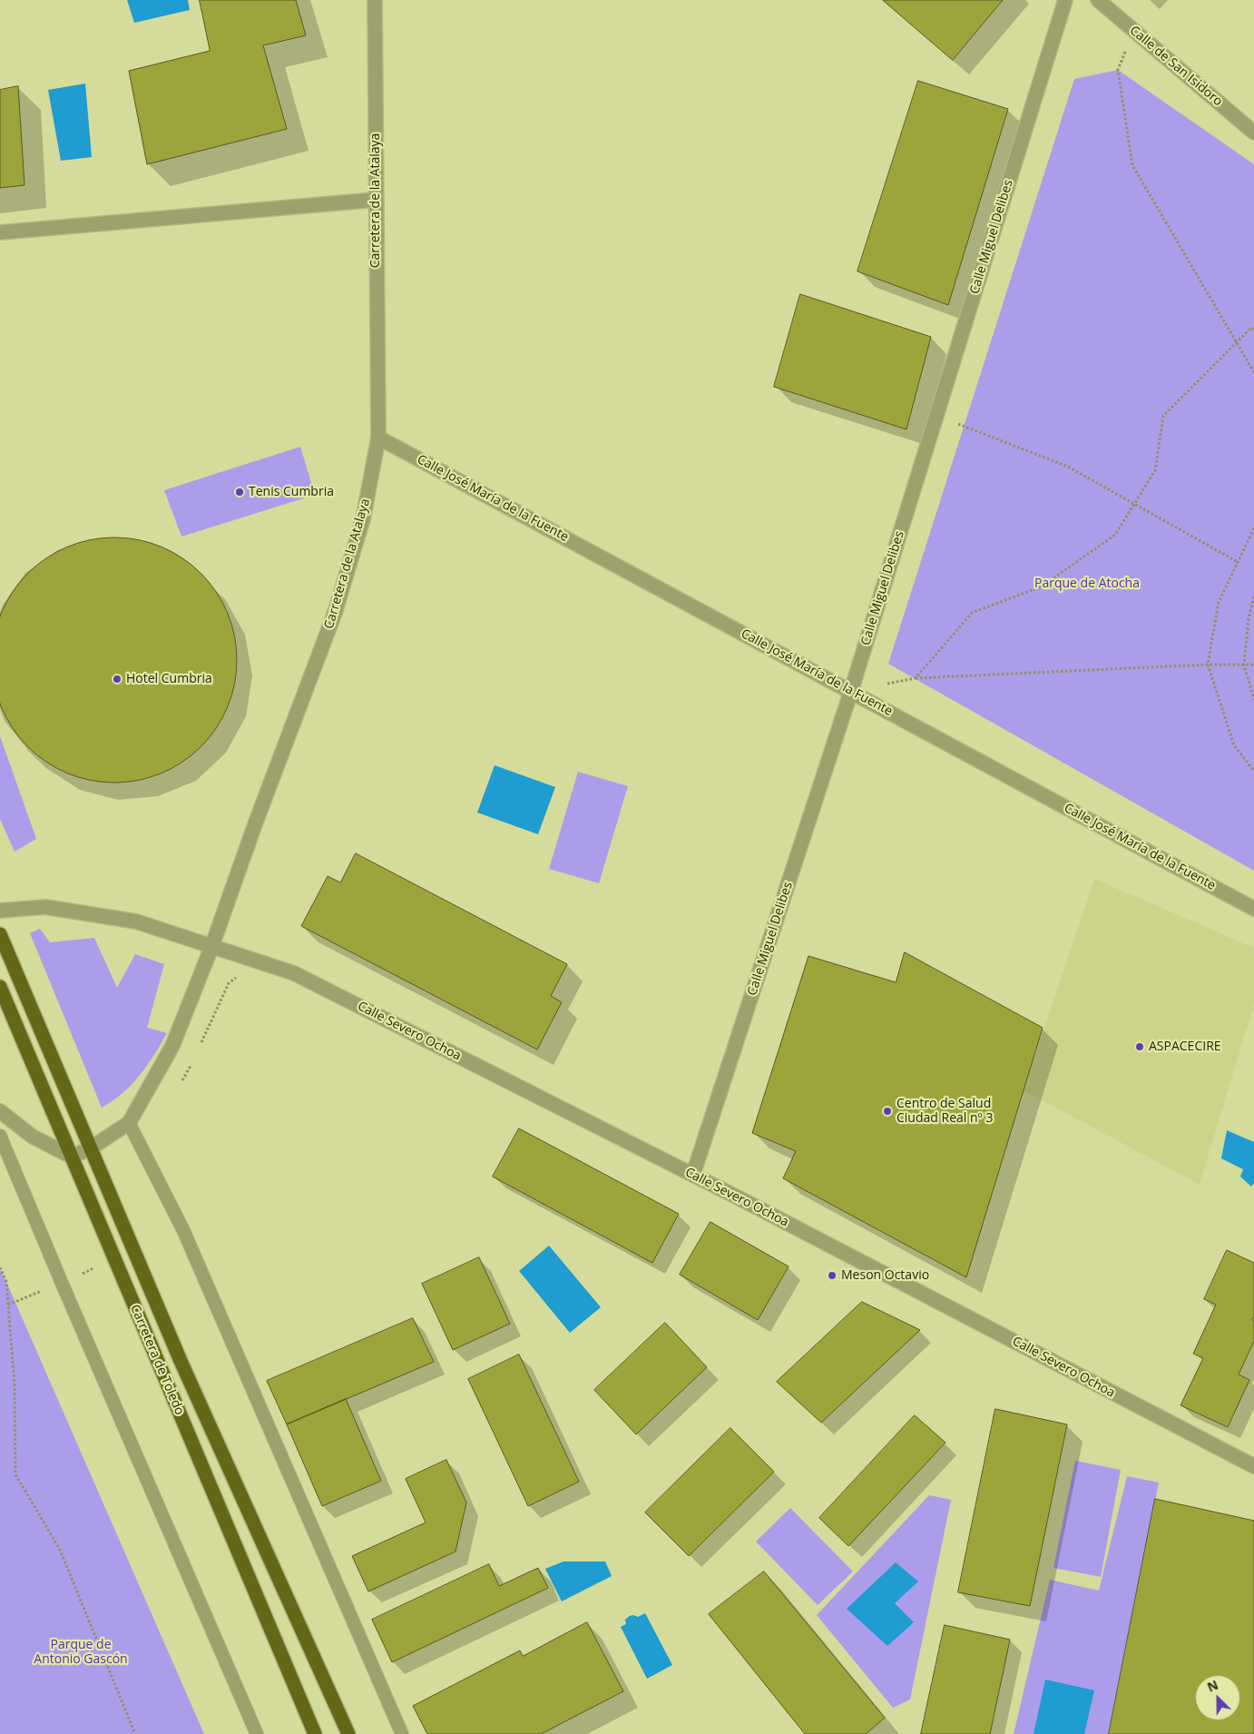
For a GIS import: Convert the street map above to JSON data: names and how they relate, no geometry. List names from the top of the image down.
{
  "streets": {
    "highway": ["Carretera de Toledo"],
    "street": [
      "Calle de San Isidoro",
      "Carretera de la Atalaya",
      "Calle Miguel Delibes",
      "Calle José María de la Fuente",
      "Calle Severo Ochoa"
    ]
  },
  "crossings": [
    ["Carretera de la Atalaya", "Calle José María de la Fuente"],
    ["Carretera de la Atalaya", "Calle Severo Ochoa"],
    ["Calle Miguel Delibes", "Calle José María de la Fuente"],
    ["Calle Miguel Delibes", "Calle Severo Ochoa"]
  ],
  "parks": ["Parque de Atocha", "Parque de Antonio Gascón"],
  "places": [
    "Tenis Cumbria",
    "Hotel Cumbria",
    "ASPACECIRE",
    "Centro de Salud Ciudad Real nº 3",
    "Meson Octavio"
  ],
  "north": "top left"
}
